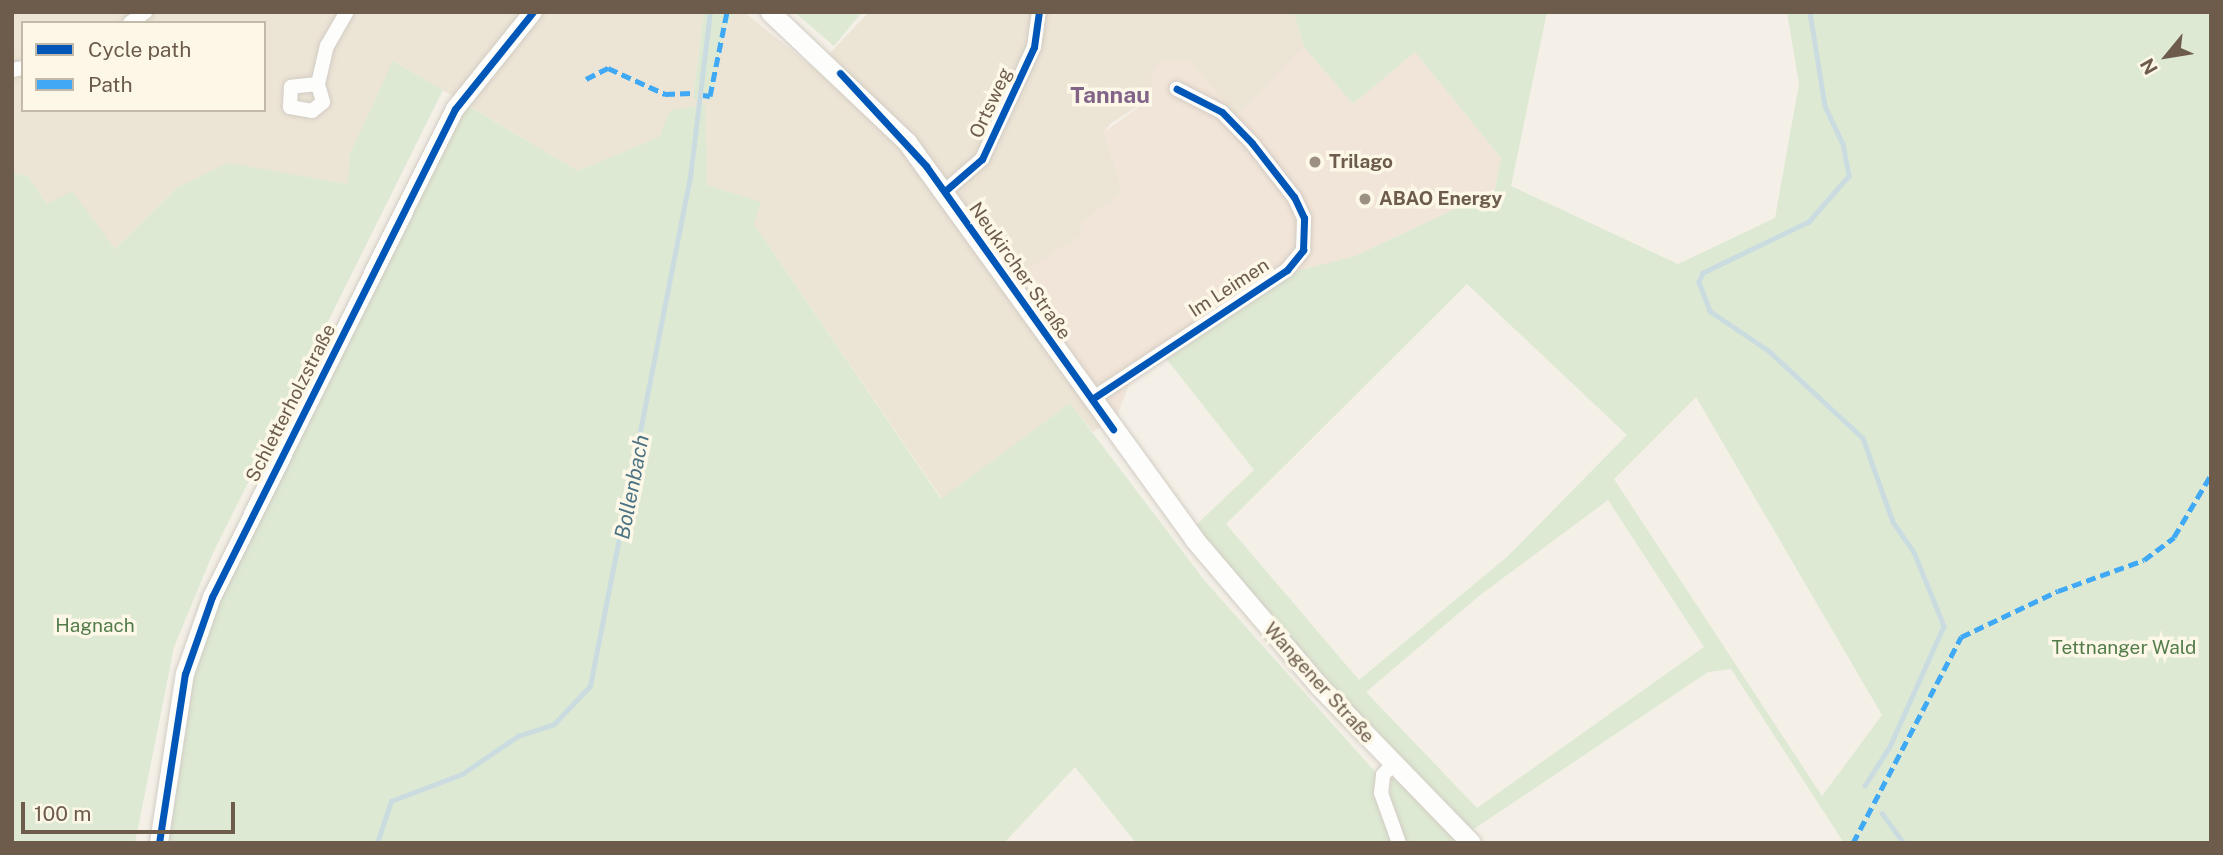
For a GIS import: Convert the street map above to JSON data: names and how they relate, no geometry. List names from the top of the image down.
{
  "streets": {
    "main road": ["Neukircher Straße", "Wangener Straße"],
    "street": ["Ortsweg", "Im Leimen", "Schletterholzstraße"]
  },
  "crossings": [
    ["Ortsweg", "Neukircher Straße"],
    ["Neukircher Straße", "Im Leimen"],
    ["Neukircher Straße", "Wangener Straße"]
  ],
  "districts": ["Tannau"],
  "water": ["Bollenbach"],
  "parks": ["Hagnach", "Tettnanger Wald"],
  "places": ["Trilago", "ABAO Energy"],
  "legend": ["Cycle path", "Path"],
  "scale_bar": "100 m",
  "north": "bottom left"
}
